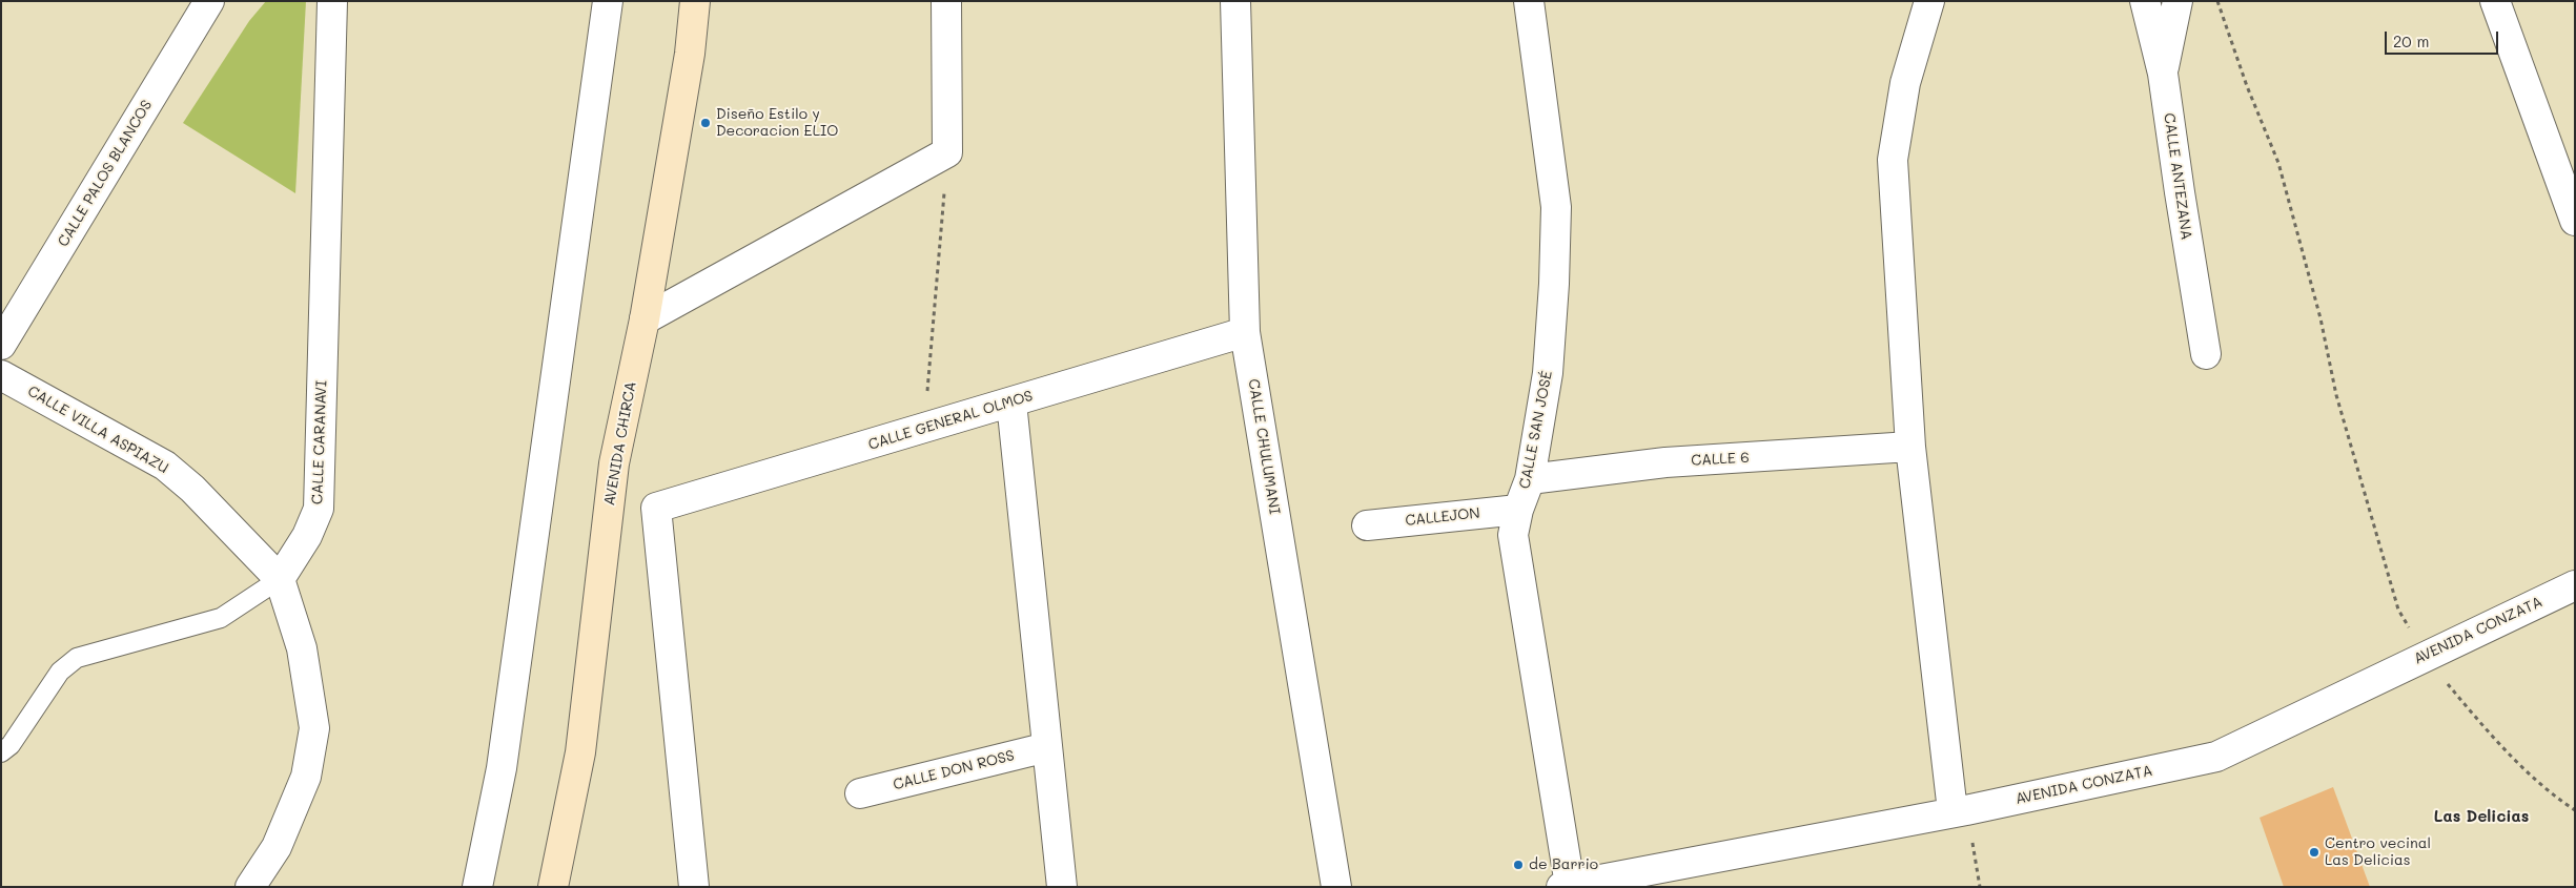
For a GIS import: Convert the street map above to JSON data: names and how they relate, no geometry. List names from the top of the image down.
{
  "streets": {
    "street": [
      "CALLE PALOS BLANCOS",
      "CALLE ANTEZANA",
      "CALLE GENERAL OLMOS",
      "CALLE VILLA ASPIAZU",
      "CALLE SAN JOSÉ",
      "CALLE CARANAVI",
      "AVENIDA CHIRCA",
      "CALLE CHULUMANI",
      "CALLE 6",
      "CALLEJON",
      "AVENIDA CONZATA",
      "CALLE DON ROSS"
    ]
  },
  "crossings": [
    ["CALLE GENERAL OLMOS", "CALLE CHULUMANI"],
    ["CALLE VILLA ASPIAZU", "CALLE CARANAVI"],
    ["CALLE SAN JOSÉ", "CALLE 6"],
    ["CALLE SAN JOSÉ", "CALLEJON"],
    ["CALLE SAN JOSÉ", "AVENIDA CONZATA"]
  ],
  "districts": ["Las Delicias"],
  "places": ["Diseño Estilo y Decoracion ELIO", "Centro vecinal Las Delicias", "de Barrio"],
  "scale_bar": "20 m"
}
